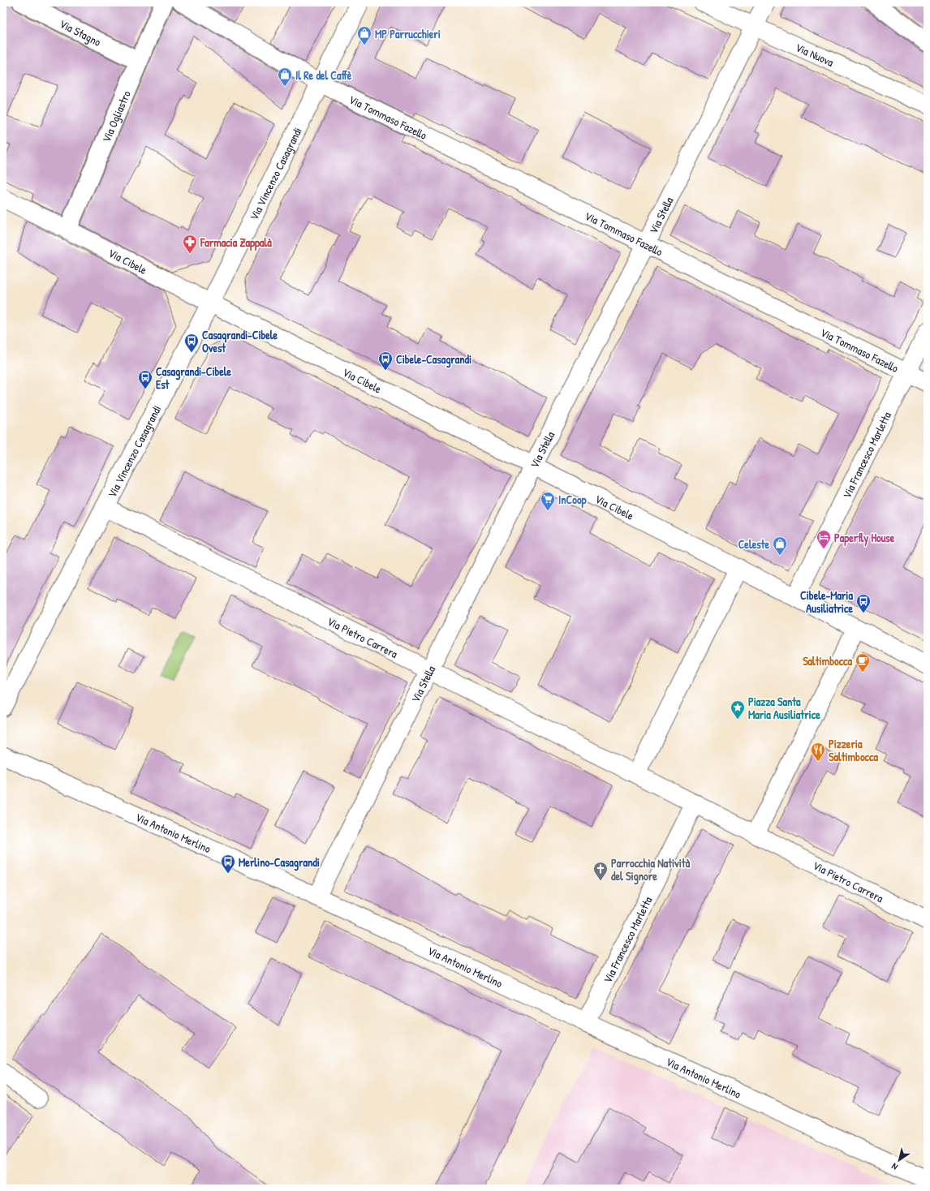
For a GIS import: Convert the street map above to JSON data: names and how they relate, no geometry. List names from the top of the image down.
{
  "streets": {
    "street": [
      "Via Stagno",
      "Via Nuova",
      "Via Ogliastro",
      "Via Tommaso Fazello",
      "Via Vincenzo Casagrandi",
      "Via Stella",
      "Via Cibele",
      "Via Francesco Marletta",
      "Via Pietro Carrera",
      "Via Antonio Merlino"
    ]
  },
  "crossings": [
    ["Via Stagno", "Via Ogliastro"],
    ["Via Nuova", "Via Stella"],
    ["Via Ogliastro", "Via Cibele"],
    ["Via Tommaso Fazello", "Via Vincenzo Casagrandi"],
    ["Via Tommaso Fazello", "Via Stella"],
    ["Via Tommaso Fazello", "Via Francesco Marletta"],
    ["Via Vincenzo Casagrandi", "Via Cibele"],
    ["Via Vincenzo Casagrandi", "Via Pietro Carrera"],
    ["Via Stella", "Via Cibele"],
    ["Via Stella", "Via Pietro Carrera"],
    ["Via Stella", "Via Antonio Merlino"],
    ["Via Cibele", "Via Francesco Marletta"],
    ["Via Francesco Marletta", "Via Pietro Carrera"],
    ["Via Francesco Marletta", "Via Antonio Merlino"]
  ],
  "places": {
    "shop": ["MP Parrucchieri", "Il Re del Caffè", "Celeste"],
    "pharmacy": ["Farmacia Zappalà"],
    "bus stop": [
      "Casagrandi-Cibele Ovest",
      "Cibele-Casagrandi",
      "Casagrandi-Cibele Est",
      "Cibele-Maria Ausiliatrice",
      "Merlino-Casagrandi"
    ],
    "supermarket": ["InCoop"],
    "hotel": ["Paperfly House"],
    "cafe": ["Saltimbocca"],
    "place": ["Piazza Santa Maria Ausiliatrice"],
    "restaurant": ["Pizzeria Saltimbocca"],
    "church": ["Parrocchia Natività del Signore"]
  },
  "north": "bottom left"
}
